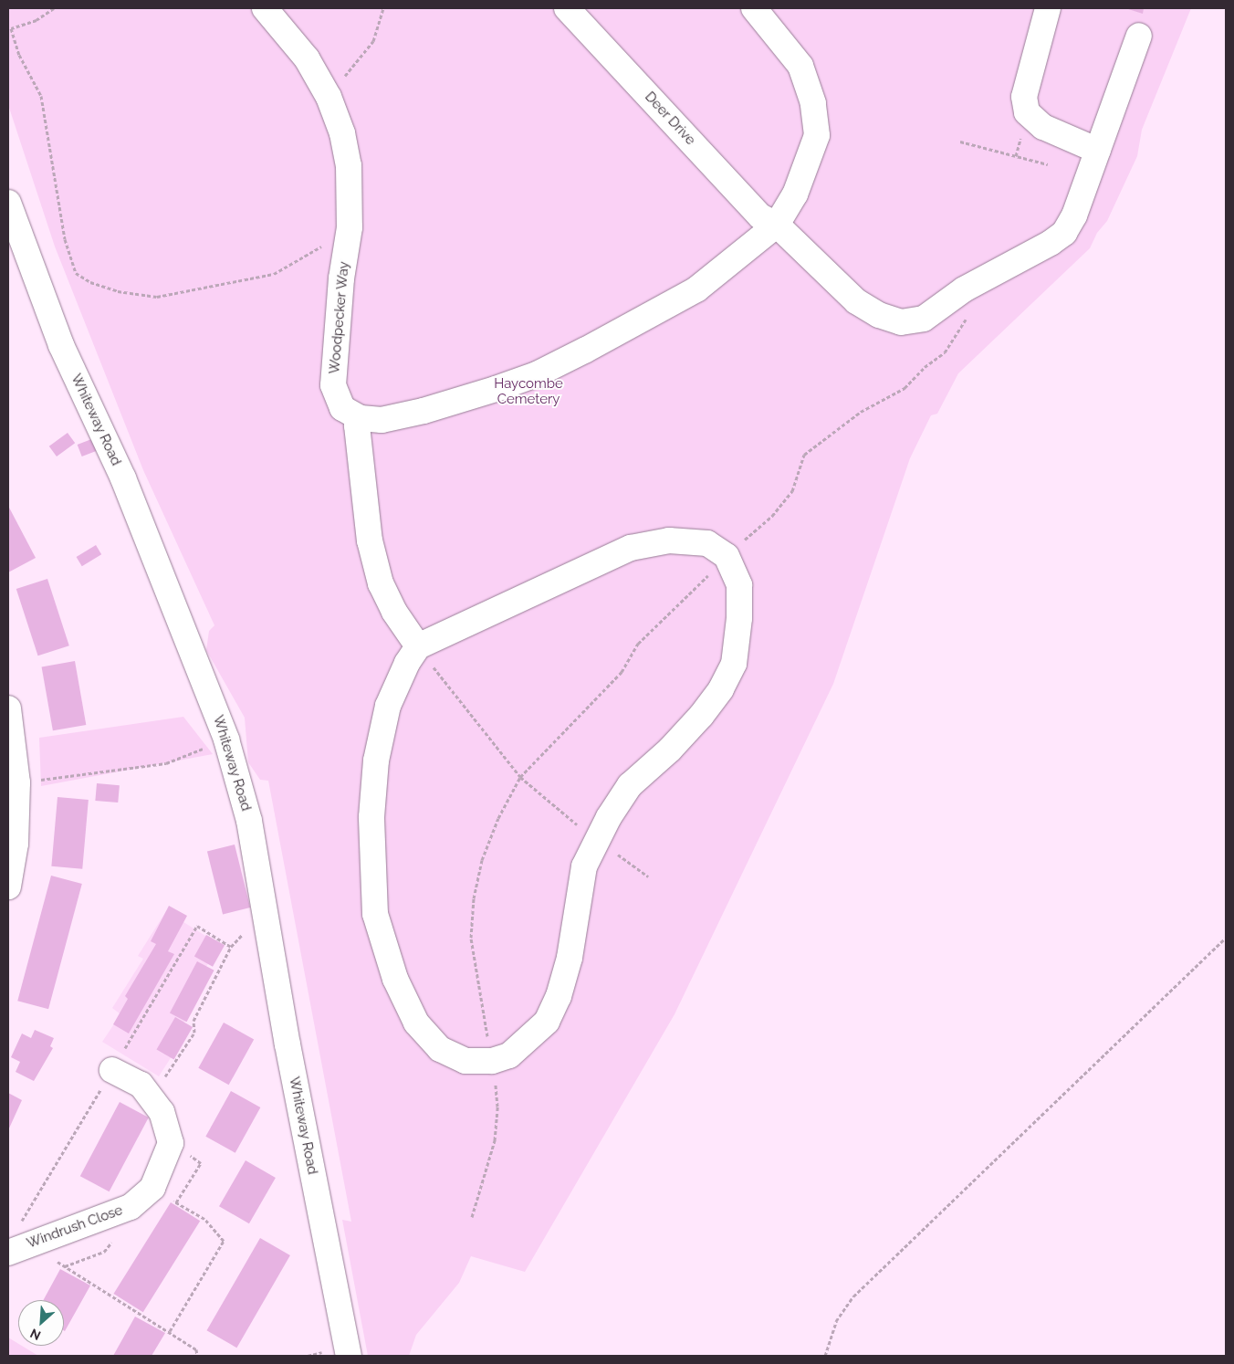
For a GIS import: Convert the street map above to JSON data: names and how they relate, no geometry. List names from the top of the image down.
{
  "streets": {
    "street": [
      "Deer Drive",
      "Woodpecker Way",
      "Whiteway Road",
      "Windrush Close"
    ]
  },
  "crossings": [
    ["Deer Drive", "Woodpecker Way"]
  ],
  "parks": ["Haycombe Cemetery"],
  "north": "bottom left"
}
